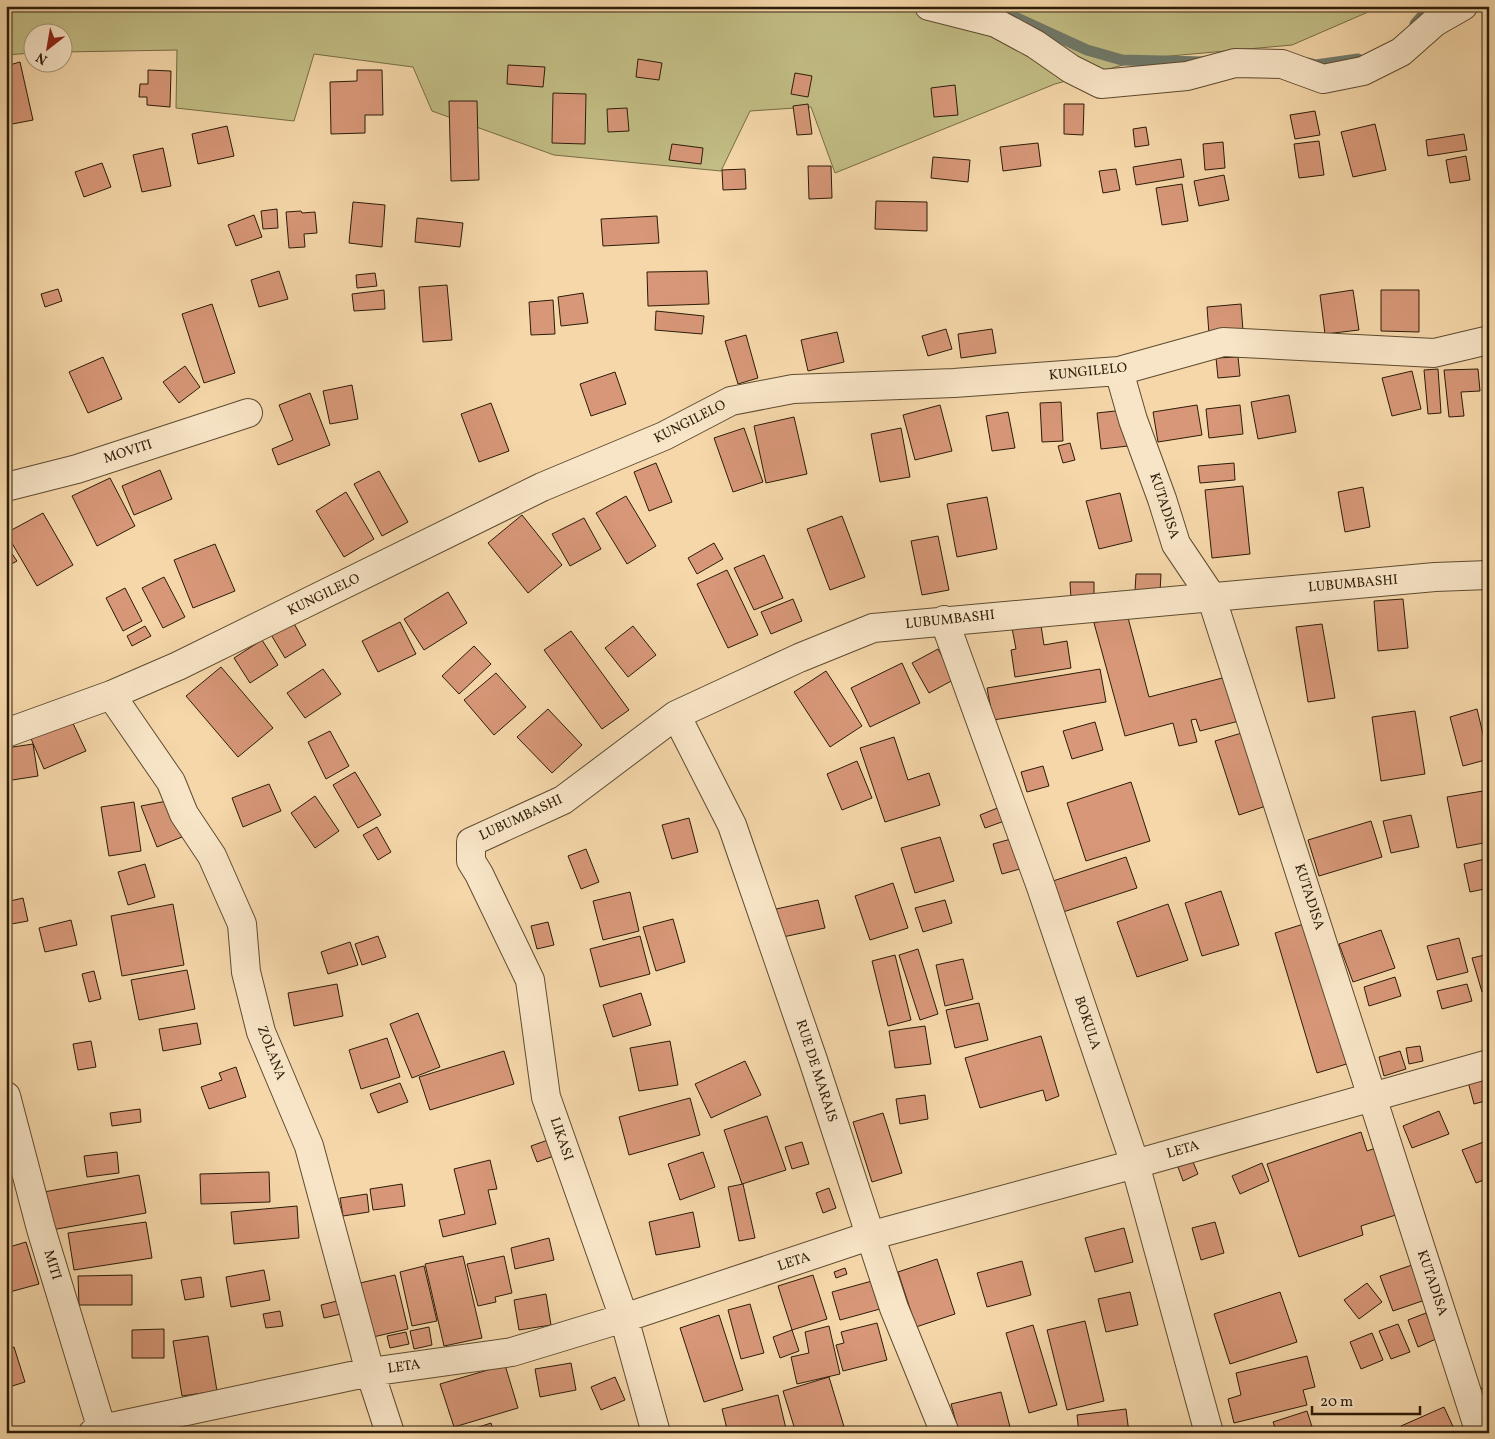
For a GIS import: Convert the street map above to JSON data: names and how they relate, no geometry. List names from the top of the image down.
{
  "streets": {
    "street": [
      "KUNGILELO",
      "MOVITI",
      "KUTADISA",
      "LUBUMBASHI",
      "BOKULA",
      "ZOLANA",
      "RUE DE MARAIS",
      "LIKASI",
      "LETA",
      "MITI"
    ]
  },
  "crossings": [
    ["KUNGILELO", "KUTADISA"],
    ["KUNGILELO", "ZOLANA"],
    ["KUTADISA", "LUBUMBASHI"],
    ["KUTADISA", "LETA"],
    ["LUBUMBASHI", "BOKULA"],
    ["LUBUMBASHI", "RUE DE MARAIS"],
    ["LUBUMBASHI", "LIKASI"],
    ["BOKULA", "LETA"],
    ["ZOLANA", "LETA"],
    ["RUE DE MARAIS", "LETA"],
    ["LIKASI", "LETA"],
    ["LETA", "MITI"]
  ],
  "scale_bar": "20 m",
  "north": "bottom left"
}
